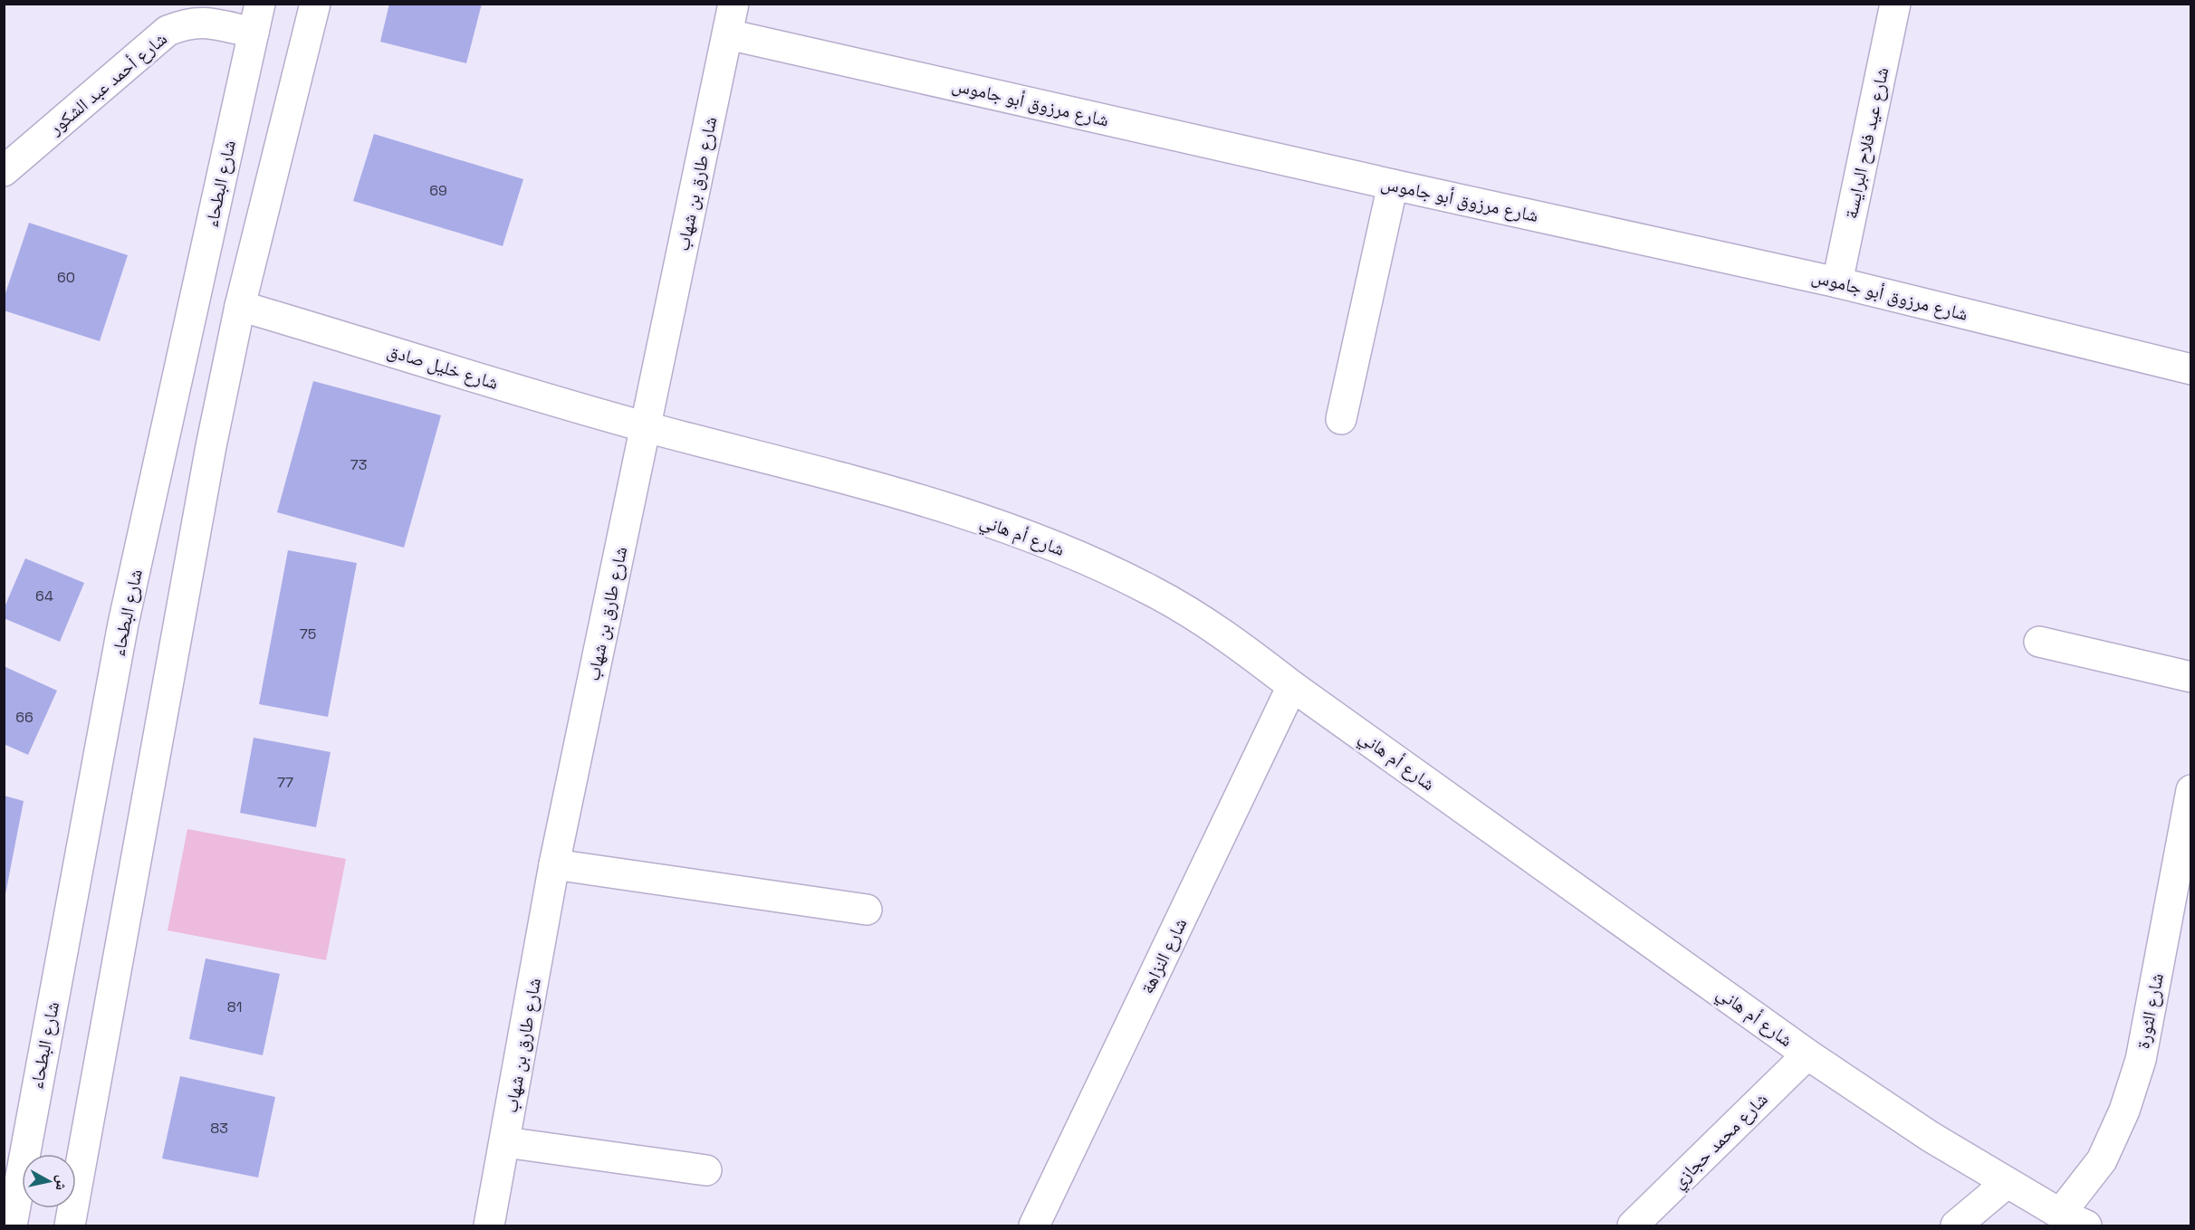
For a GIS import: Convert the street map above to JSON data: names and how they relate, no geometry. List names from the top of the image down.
{
  "streets": {
    "street": [
      "شارع أحمد عبد الشكور",
      "شارع مرزوق أبو جاموس",
      "شارع عيد فلاح البرايسة",
      "شارع البطحاء",
      "شارع طارق بن شهاب",
      "شارع خليل صادق",
      "شارع أم هاني",
      "شارع النزاهة",
      "شارع الثورة",
      "شارع محمد حجازي"
    ]
  },
  "crossings": [
    ["شارع أحمد عبد الشكور", "شارع البطحاء"],
    ["شارع مرزوق أبو جاموس", "شارع عيد فلاح البرايسة"],
    ["شارع مرزوق أبو جاموس", "شارع طارق بن شهاب"],
    ["شارع طارق بن شهاب", "شارع خليل صادق"],
    ["شارع طارق بن شهاب", "شارع أم هاني"],
    ["شارع خليل صادق", "شارع أم هاني"],
    ["شارع أم هاني", "شارع النزاهة"],
    ["شارع أم هاني", "شارع الثورة"],
    ["شارع أم هاني", "شارع محمد حجازي"]
  ],
  "house_numbers": [
    "69",
    "60",
    "73",
    "64",
    "75",
    "66",
    "77",
    "81",
    "83"
  ],
  "north": "right"
}
